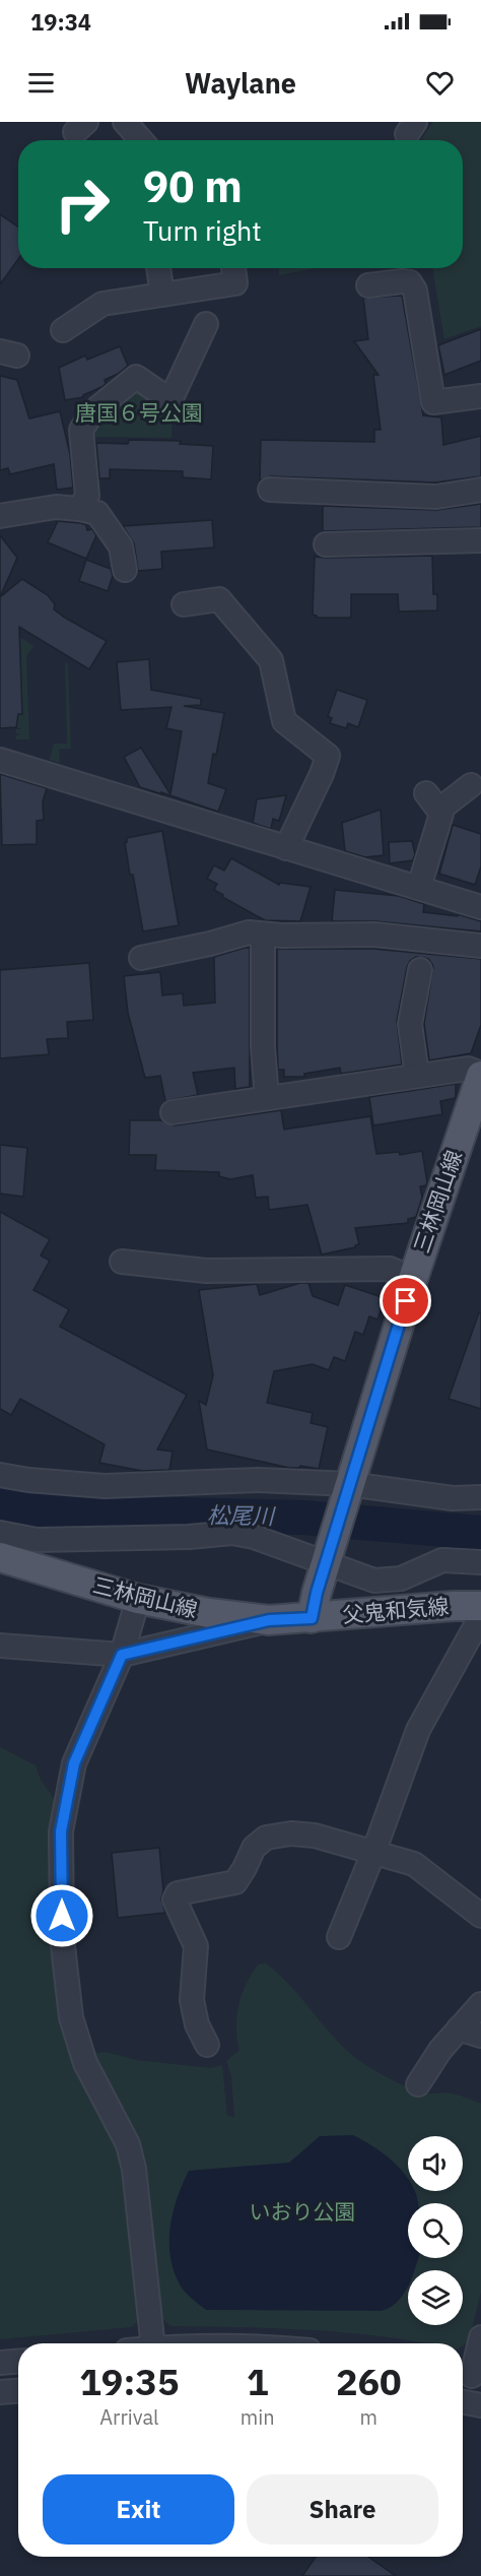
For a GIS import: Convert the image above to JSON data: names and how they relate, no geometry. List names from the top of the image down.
{
  "streets": {
    "main road": ["三林岡山線", "父鬼和気線"]
  },
  "crossings": [
    ["三林岡山線", "父鬼和気線"]
  ],
  "water": ["松尾川"],
  "parks": ["唐国６号公園", "いおり公園"],
  "page": {
    "status": "19:34",
    "header": "Waylane",
    "turn": ["90 m", "Turn right"],
    "eta": [
      "19:35",
      "Arrival",
      "1",
      "min",
      "260",
      "m"
    ],
    "buttons": ["Exit", "Share"]
  }
}
